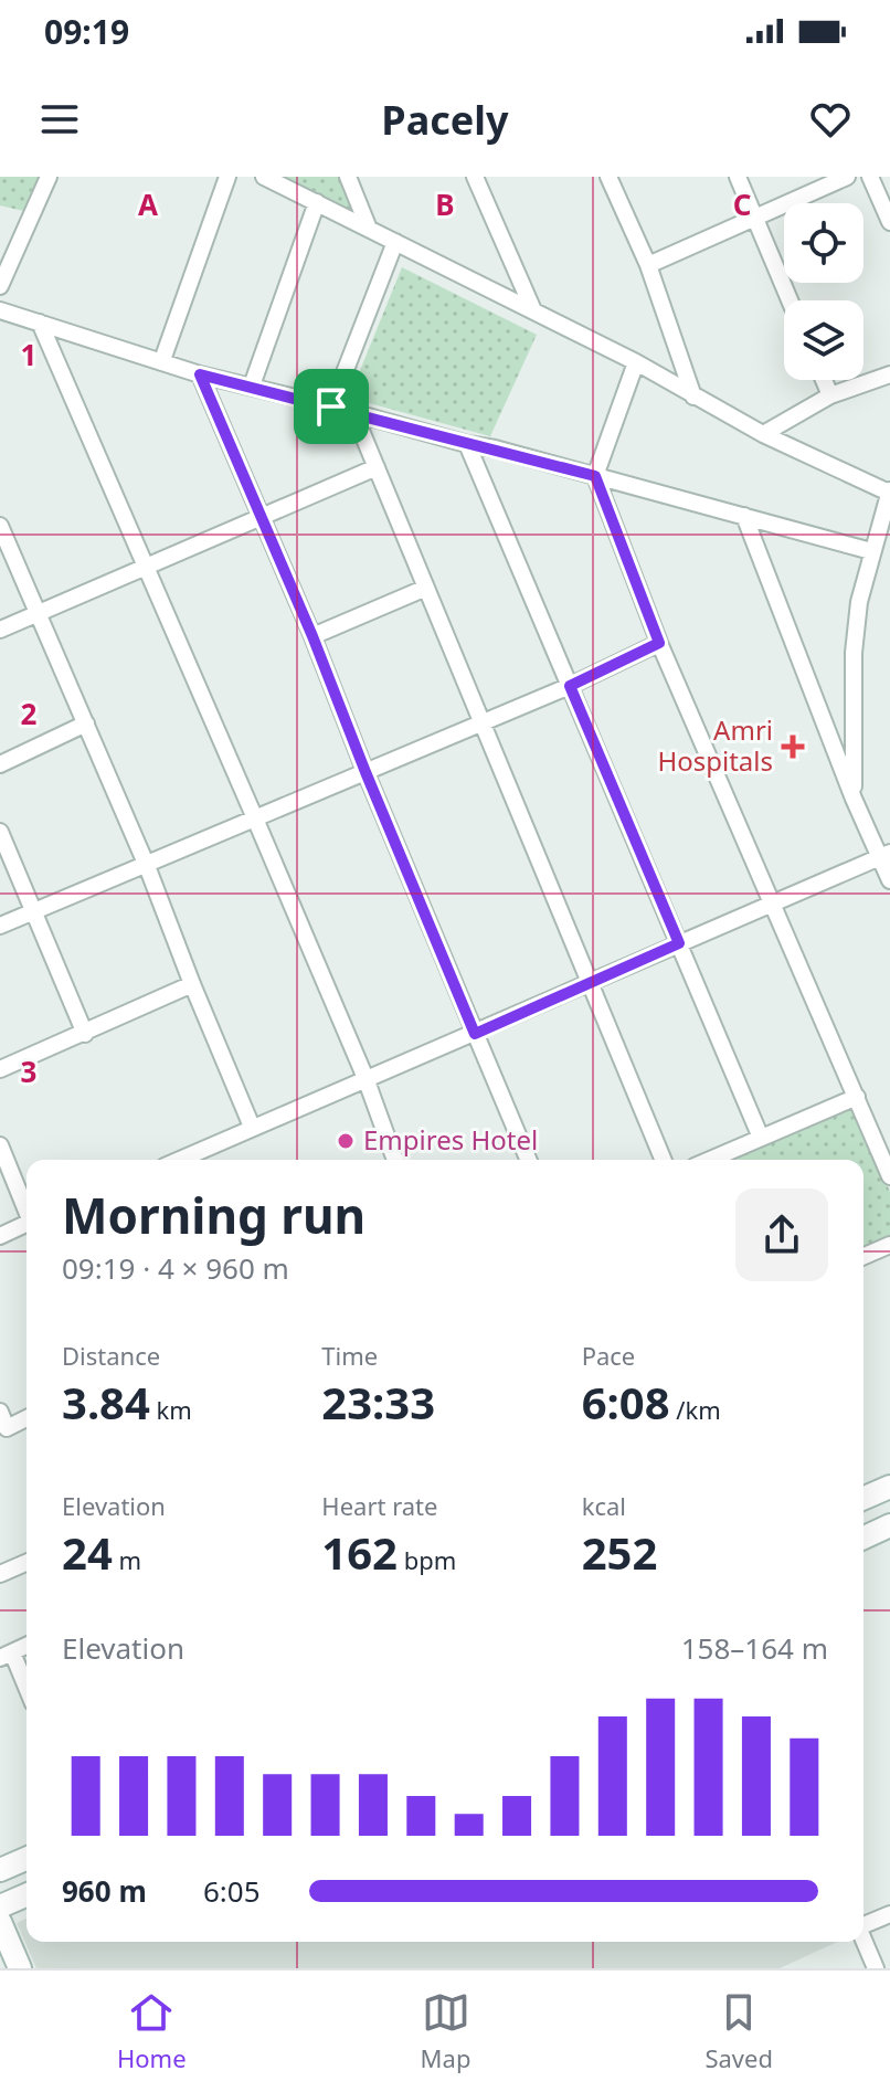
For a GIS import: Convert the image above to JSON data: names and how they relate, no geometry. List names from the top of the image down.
{
  "places": {
    "health": ["Amri Hospitals"],
    "other": ["Empires Hotel"]
  },
  "page": {
    "status": "09:19",
    "header": "Pacely",
    "heading": ["Morning run", "09:19 · 4 × 960 m"],
    "stats": [
      ["Distance", "3.84 km"],
      ["Time", "23:33"],
      ["Pace", "6:08 /km"],
      ["Elevation", "24 m"],
      ["Heart rate", "162 bpm"],
      ["kcal", "252"]
    ],
    "chart": ["Elevation", "158–164 m"],
    "list": [
      {
        "name": "960 m",
        "note": "6:05"
      }
    ],
    "tabs": ["Home", "Map", "Saved"]
  },
  "grid": {
    "columns": ["A", "B", "C"],
    "rows": ["1", "2", "3"]
  }
}
